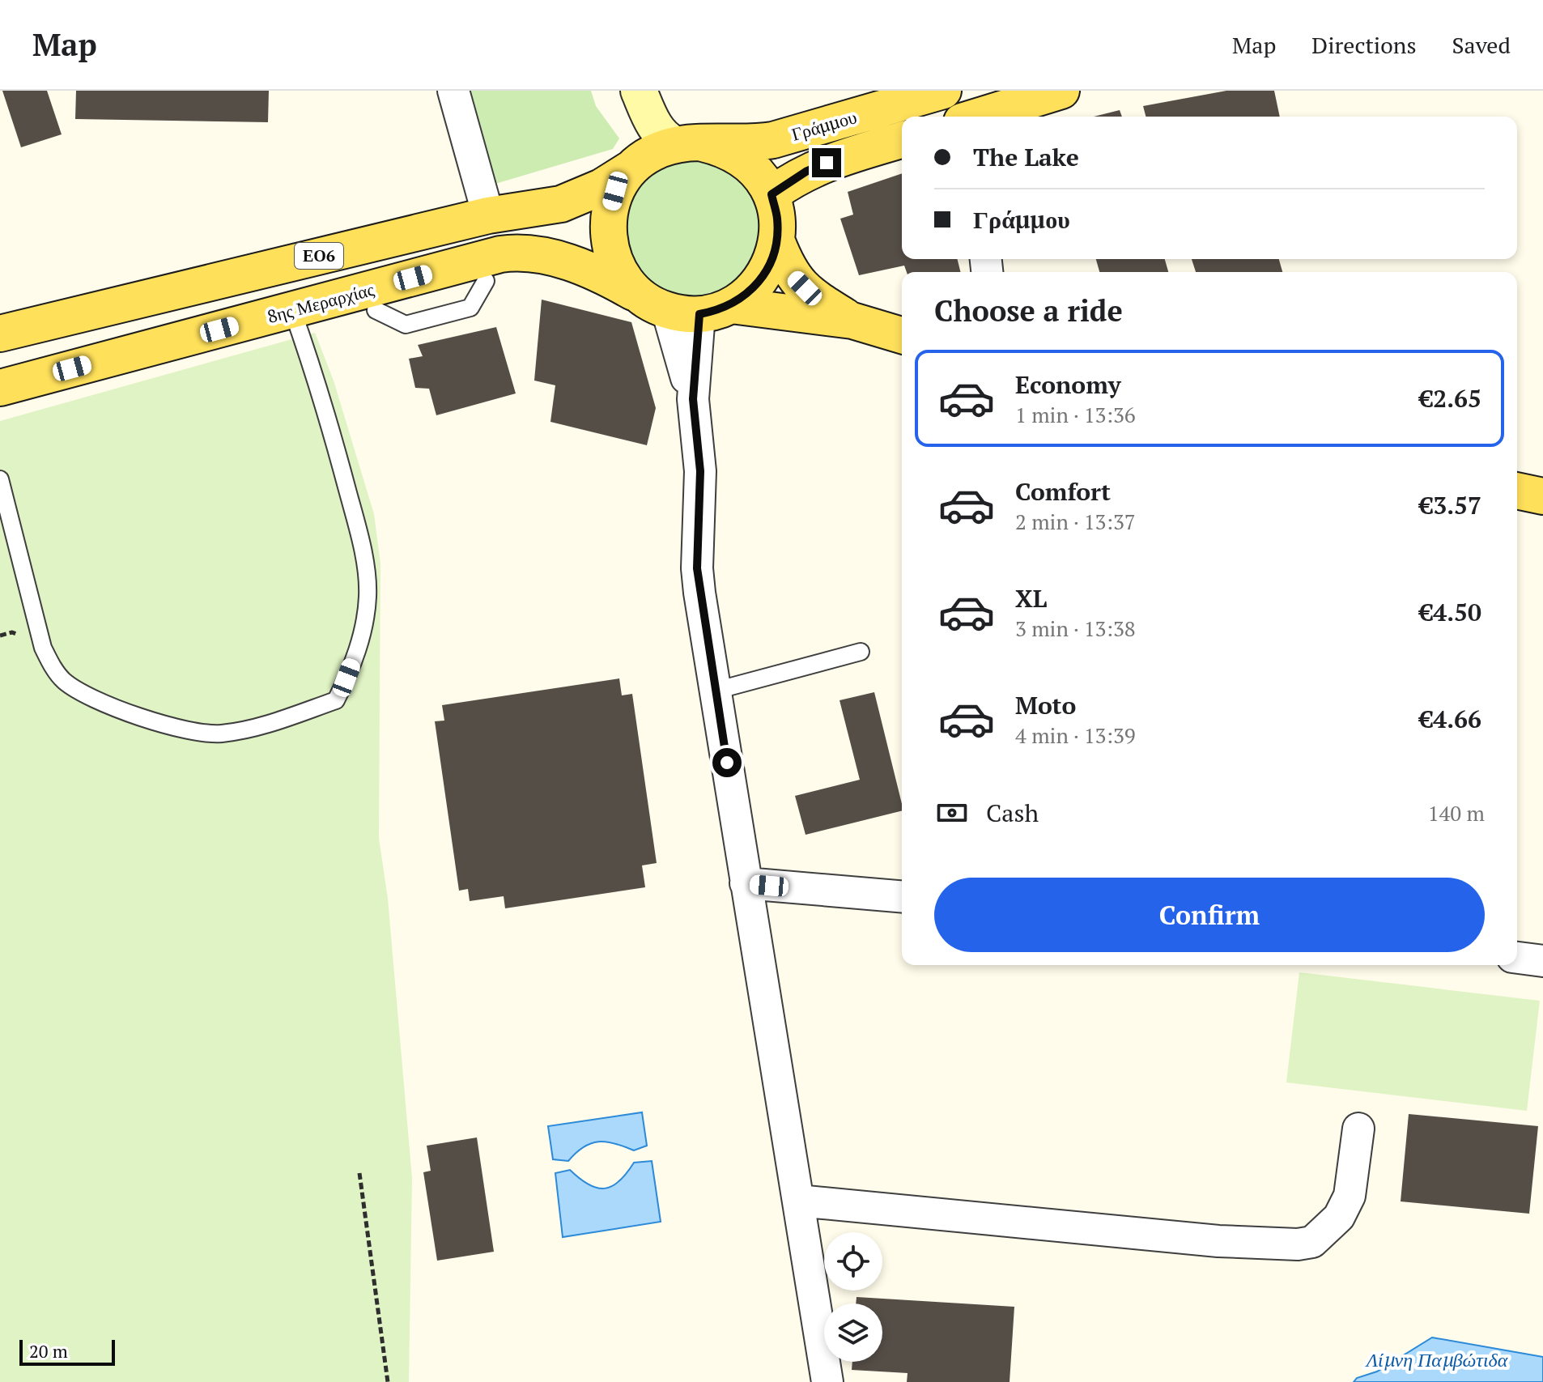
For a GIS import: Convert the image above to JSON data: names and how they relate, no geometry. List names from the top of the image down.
{
  "streets": {
    "main road": ["Γράμμου", "ΕΟ6", "8ης Μεραρχίας"]
  },
  "crossings": [
    ["Γράμμου", "ΕΟ6"],
    ["Γράμμου", "8ης Μεραρχίας"],
    ["ΕΟ6", "8ης Μεραρχίας"]
  ],
  "water": ["Λίμνη Παμβώτιδα"],
  "scale_bar": "20 m",
  "page": {
    "header": "Map",
    "nav": ["Map", "Directions", "Saved"],
    "banner": ["The Lake", "Γράμμου"],
    "heading": "Choose a ride",
    "list": [
      {
        "name": "Economy",
        "note": "1 min · 13:36",
        "value": "€2.65"
      },
      {
        "name": "Comfort",
        "note": "2 min · 13:37",
        "value": "€3.57"
      },
      {
        "name": "XL",
        "note": "3 min · 13:38",
        "value": "€4.50"
      },
      {
        "name": "Moto",
        "note": "4 min · 13:39",
        "value": "€4.66"
      }
    ],
    "pay": ["Cash", "140 m"],
    "buttons": "Confirm",
    "scale": "20 m"
  }
}
